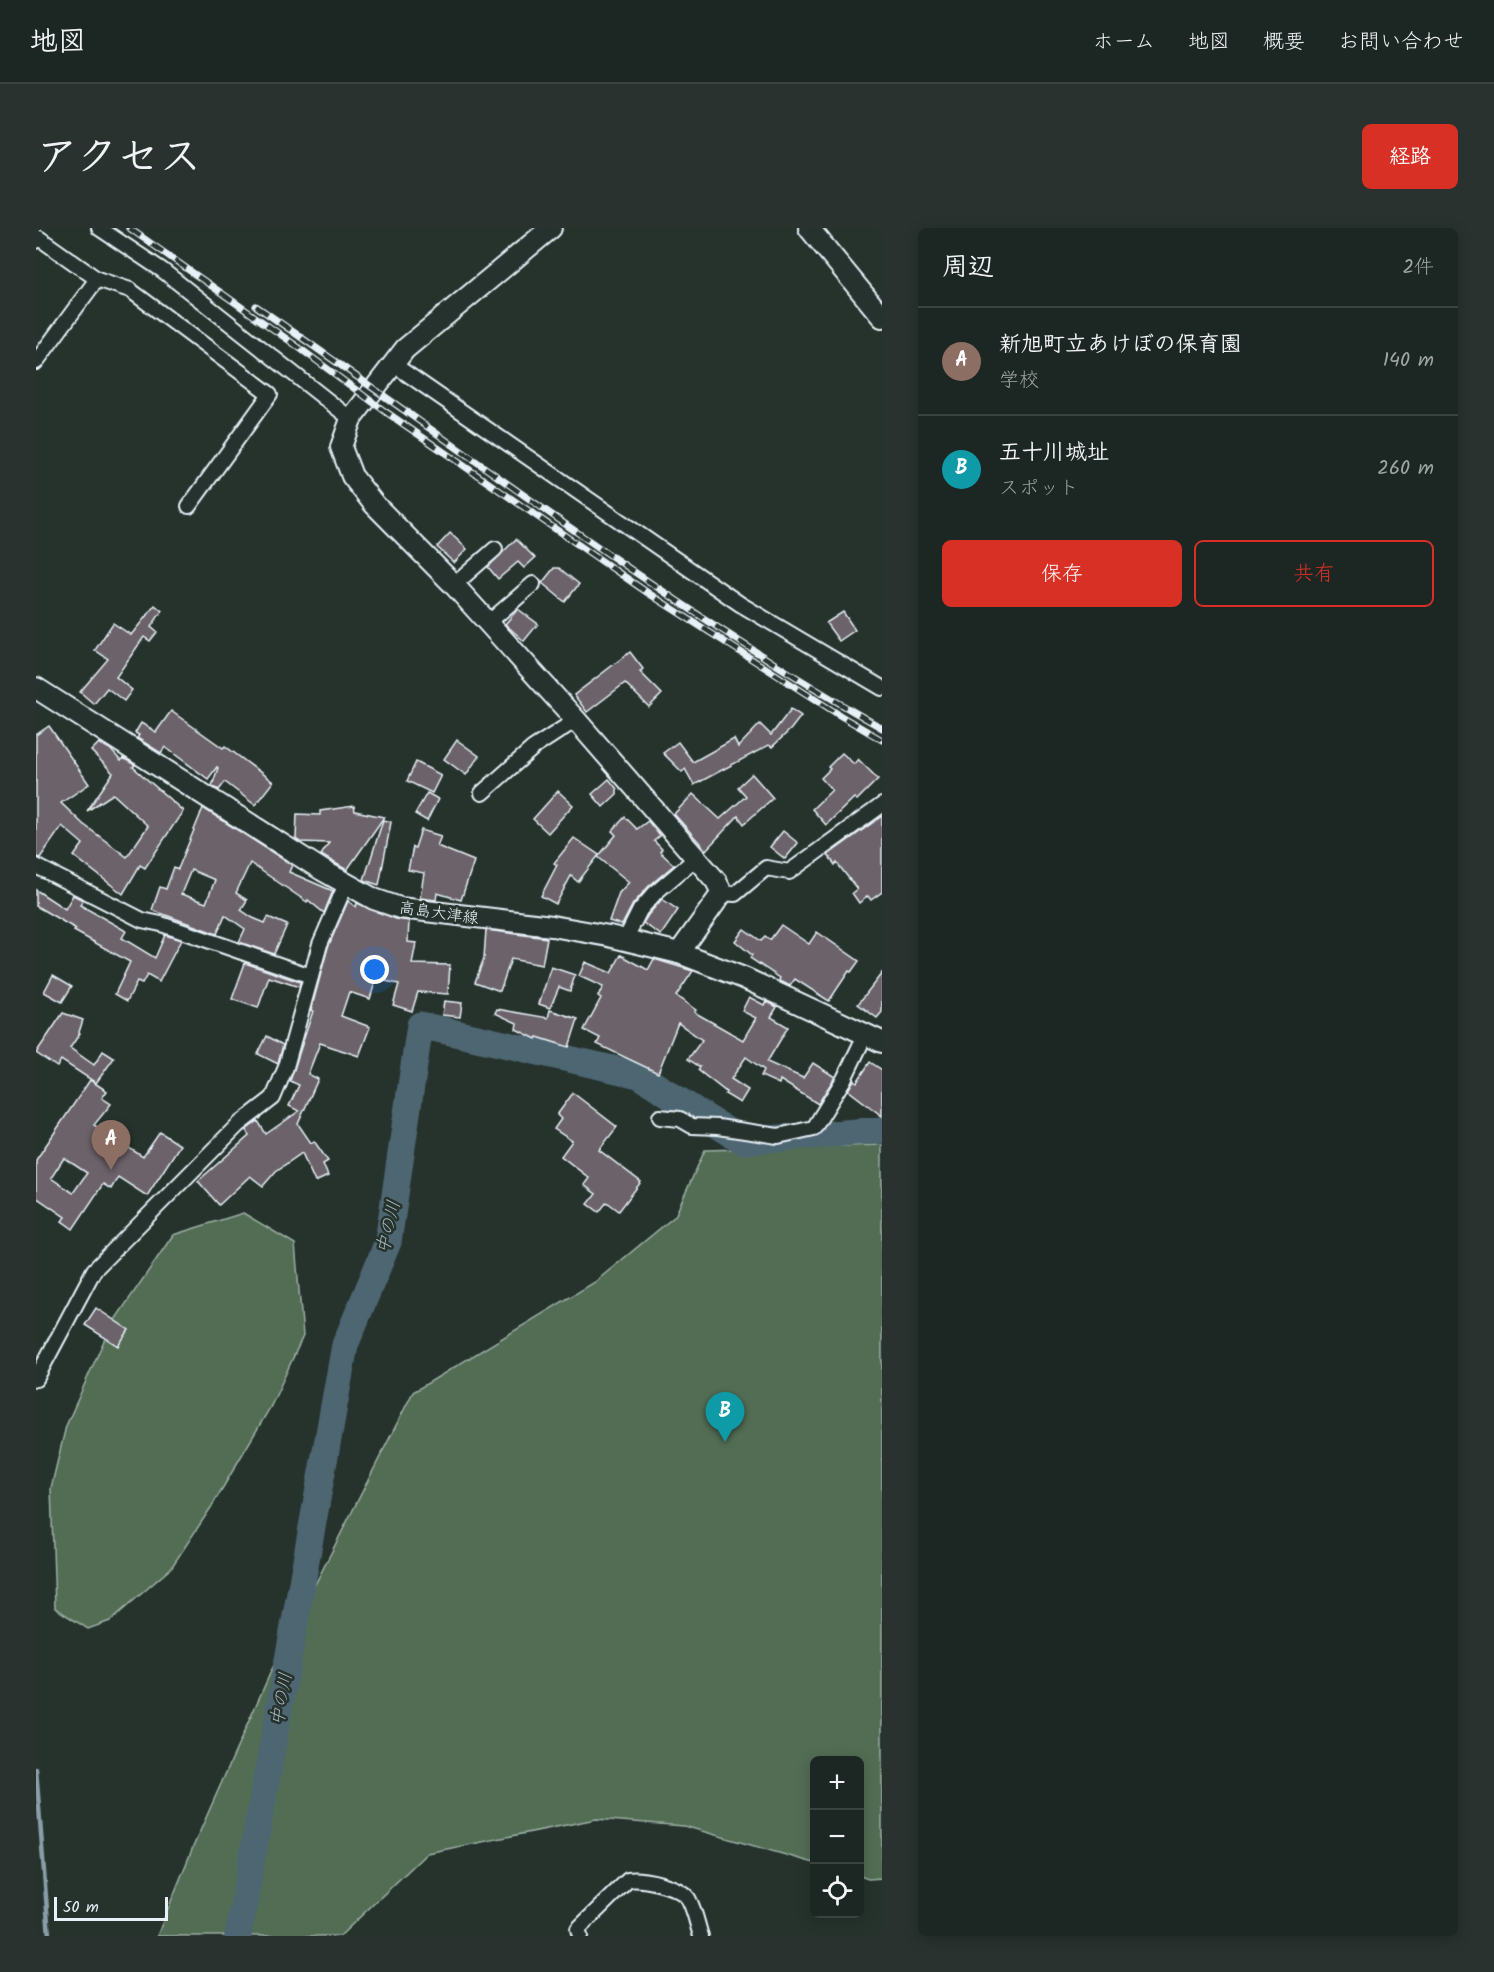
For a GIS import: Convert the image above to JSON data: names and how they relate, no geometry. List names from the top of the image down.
{
  "streets": {
    "street": ["高島大津線"]
  },
  "water": ["中の川"],
  "scale_bar": "50 m",
  "page": {
    "header": "地図",
    "nav": [
      "ホーム",
      "地図",
      "概要",
      "お問い合わせ"
    ],
    "title": "アクセス",
    "buttons": [
      "経路",
      ["保存", "共有"]
    ],
    "heading": ["周辺", "2件"],
    "list": [
      {
        "mark": "A",
        "name": "新旭町立あけぼの保育園",
        "note": "学校",
        "value": "140 m"
      },
      {
        "mark": "B",
        "name": "五十川城址",
        "note": "スポット",
        "value": "260 m"
      }
    ],
    "pins": ["A", "B"],
    "map_buttons": ["+", "−"],
    "scale": "50 m"
  }
}
